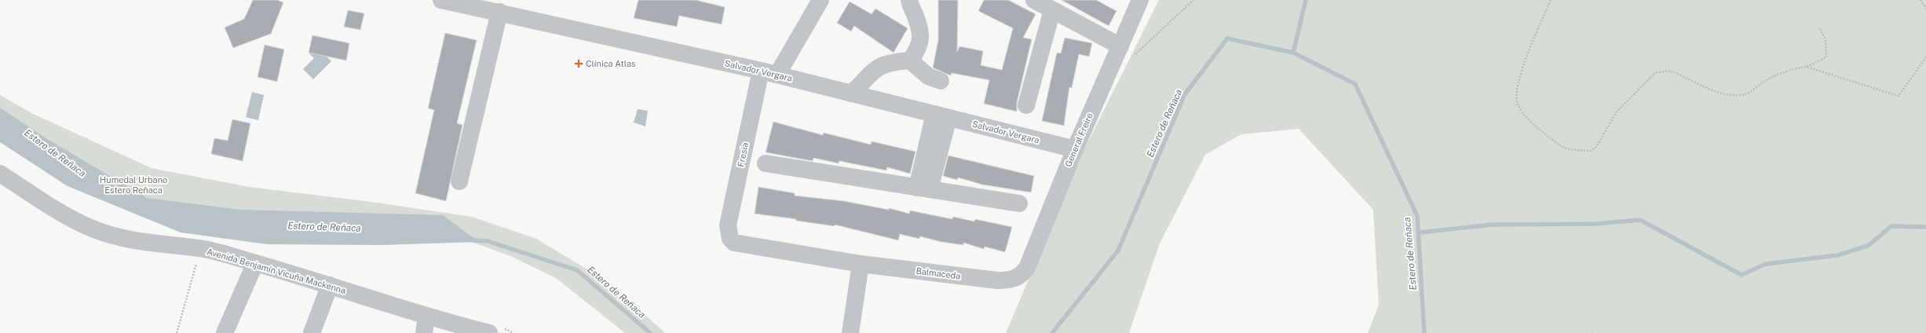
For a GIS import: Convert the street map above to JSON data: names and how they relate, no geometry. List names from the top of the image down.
{
  "streets": {
    "street": [
      "Salvador Vergara",
      "General Freire",
      "Fresia",
      "Avenida Benjamín Vicuña Mackenna",
      "Balmaceda"
    ]
  },
  "crossings": [
    ["Salvador Vergara", "General Freire"],
    ["Salvador Vergara", "Fresia"],
    ["General Freire", "Balmaceda"],
    ["Fresia", "Balmaceda"]
  ],
  "water": ["Estero de Reñaca"],
  "parks": ["Humedal Urbano Estero Reñaca"],
  "places": {
    "health": ["Clínica Atlas"]
  }
}
